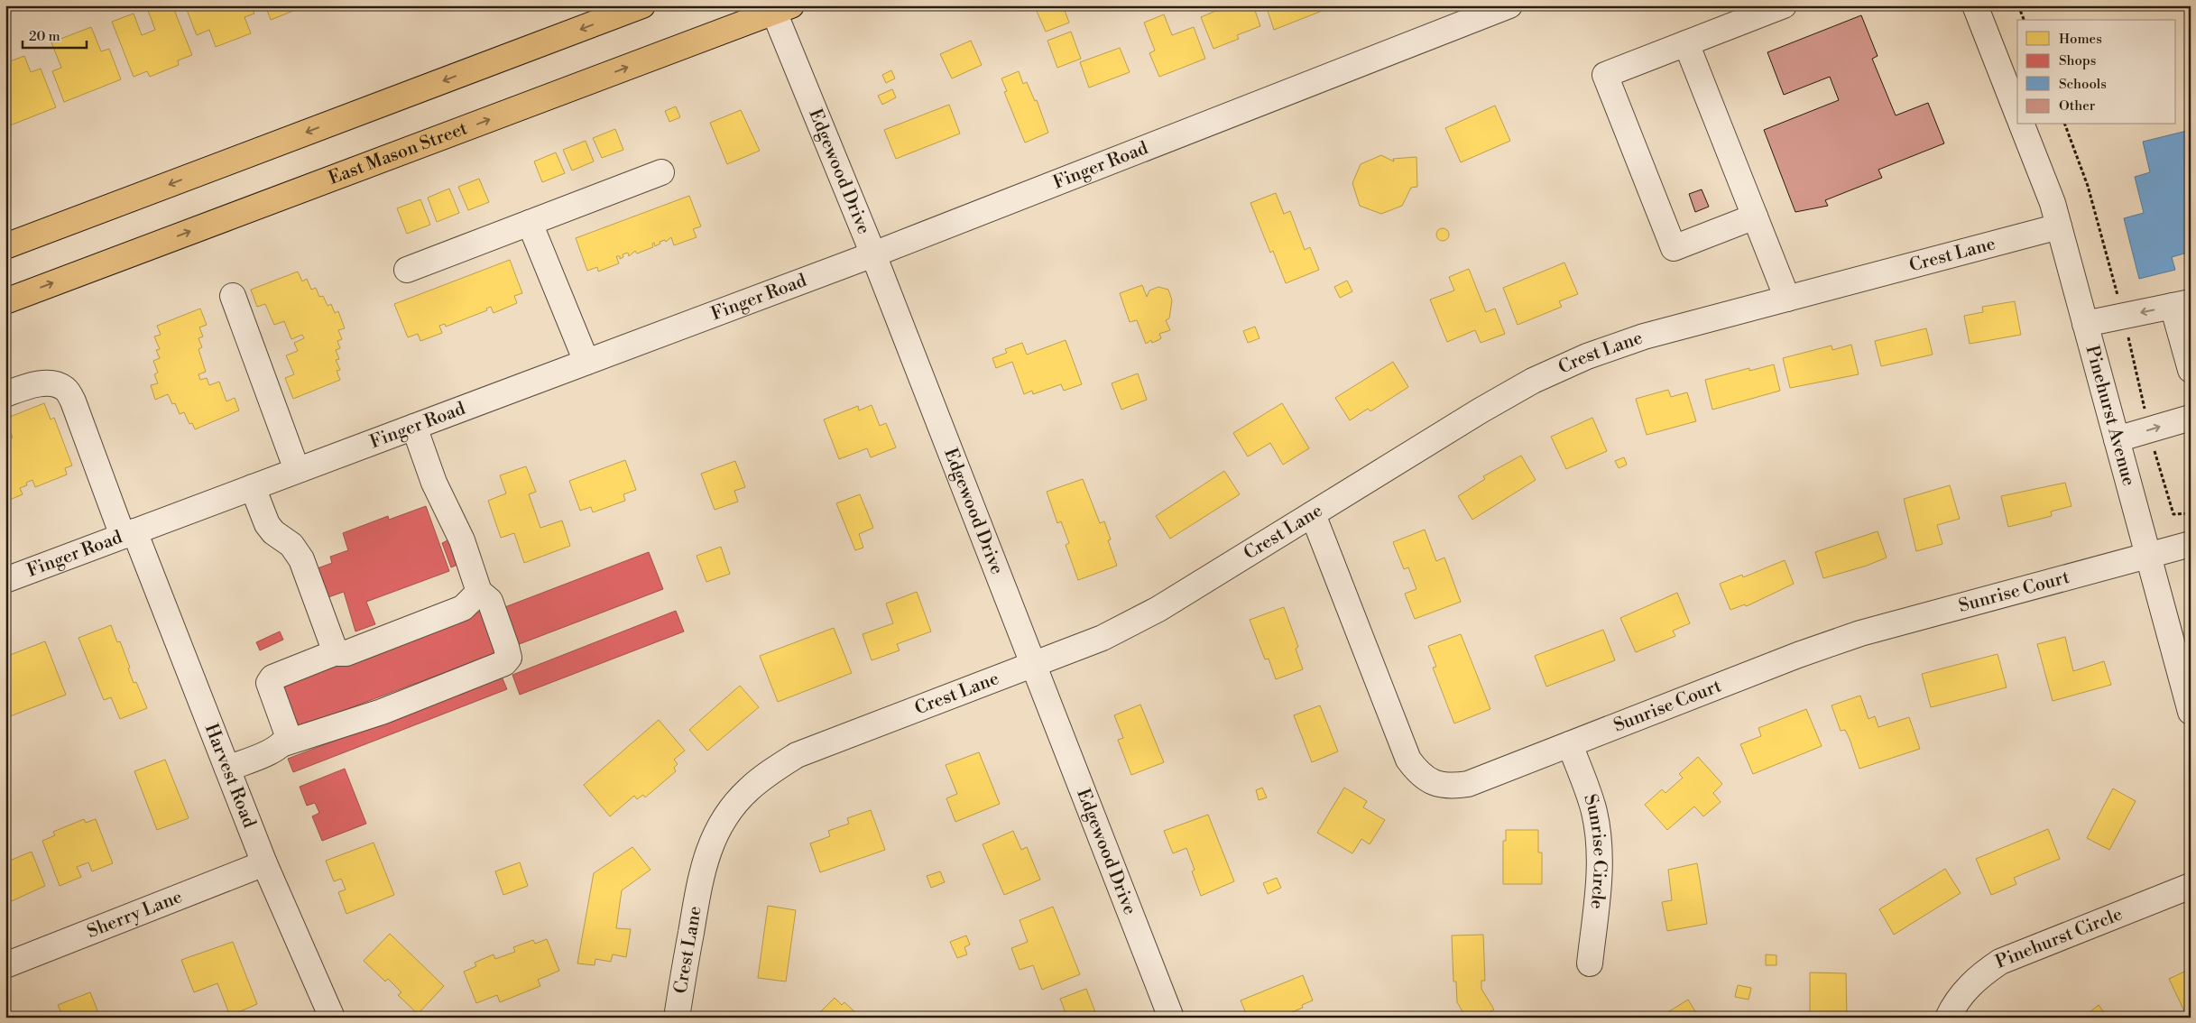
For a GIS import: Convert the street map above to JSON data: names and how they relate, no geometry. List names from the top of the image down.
{
  "streets": {
    "main road": ["East Mason Street"],
    "street": [
      "Finger Road",
      "Edgewood Drive",
      "Crest Lane",
      "Pinehurst Avenue",
      "Sunrise Court",
      "Harvest Road",
      "Sunrise Circle",
      "Sherry Lane",
      "Pinehurst Circle"
    ]
  },
  "crossings": [
    ["East Mason Street", "Edgewood Drive"],
    ["Finger Road", "Edgewood Drive"],
    ["Finger Road", "Harvest Road"],
    ["Edgewood Drive", "Crest Lane"],
    ["Crest Lane", "Pinehurst Avenue"],
    ["Crest Lane", "Sunrise Court"],
    ["Pinehurst Avenue", "Sunrise Court"],
    ["Sunrise Court", "Sunrise Circle"],
    ["Harvest Road", "Sherry Lane"]
  ],
  "legend": [
    "Homes",
    "Shops",
    "Schools",
    "Other"
  ],
  "scale_bar": "20 m"
}
